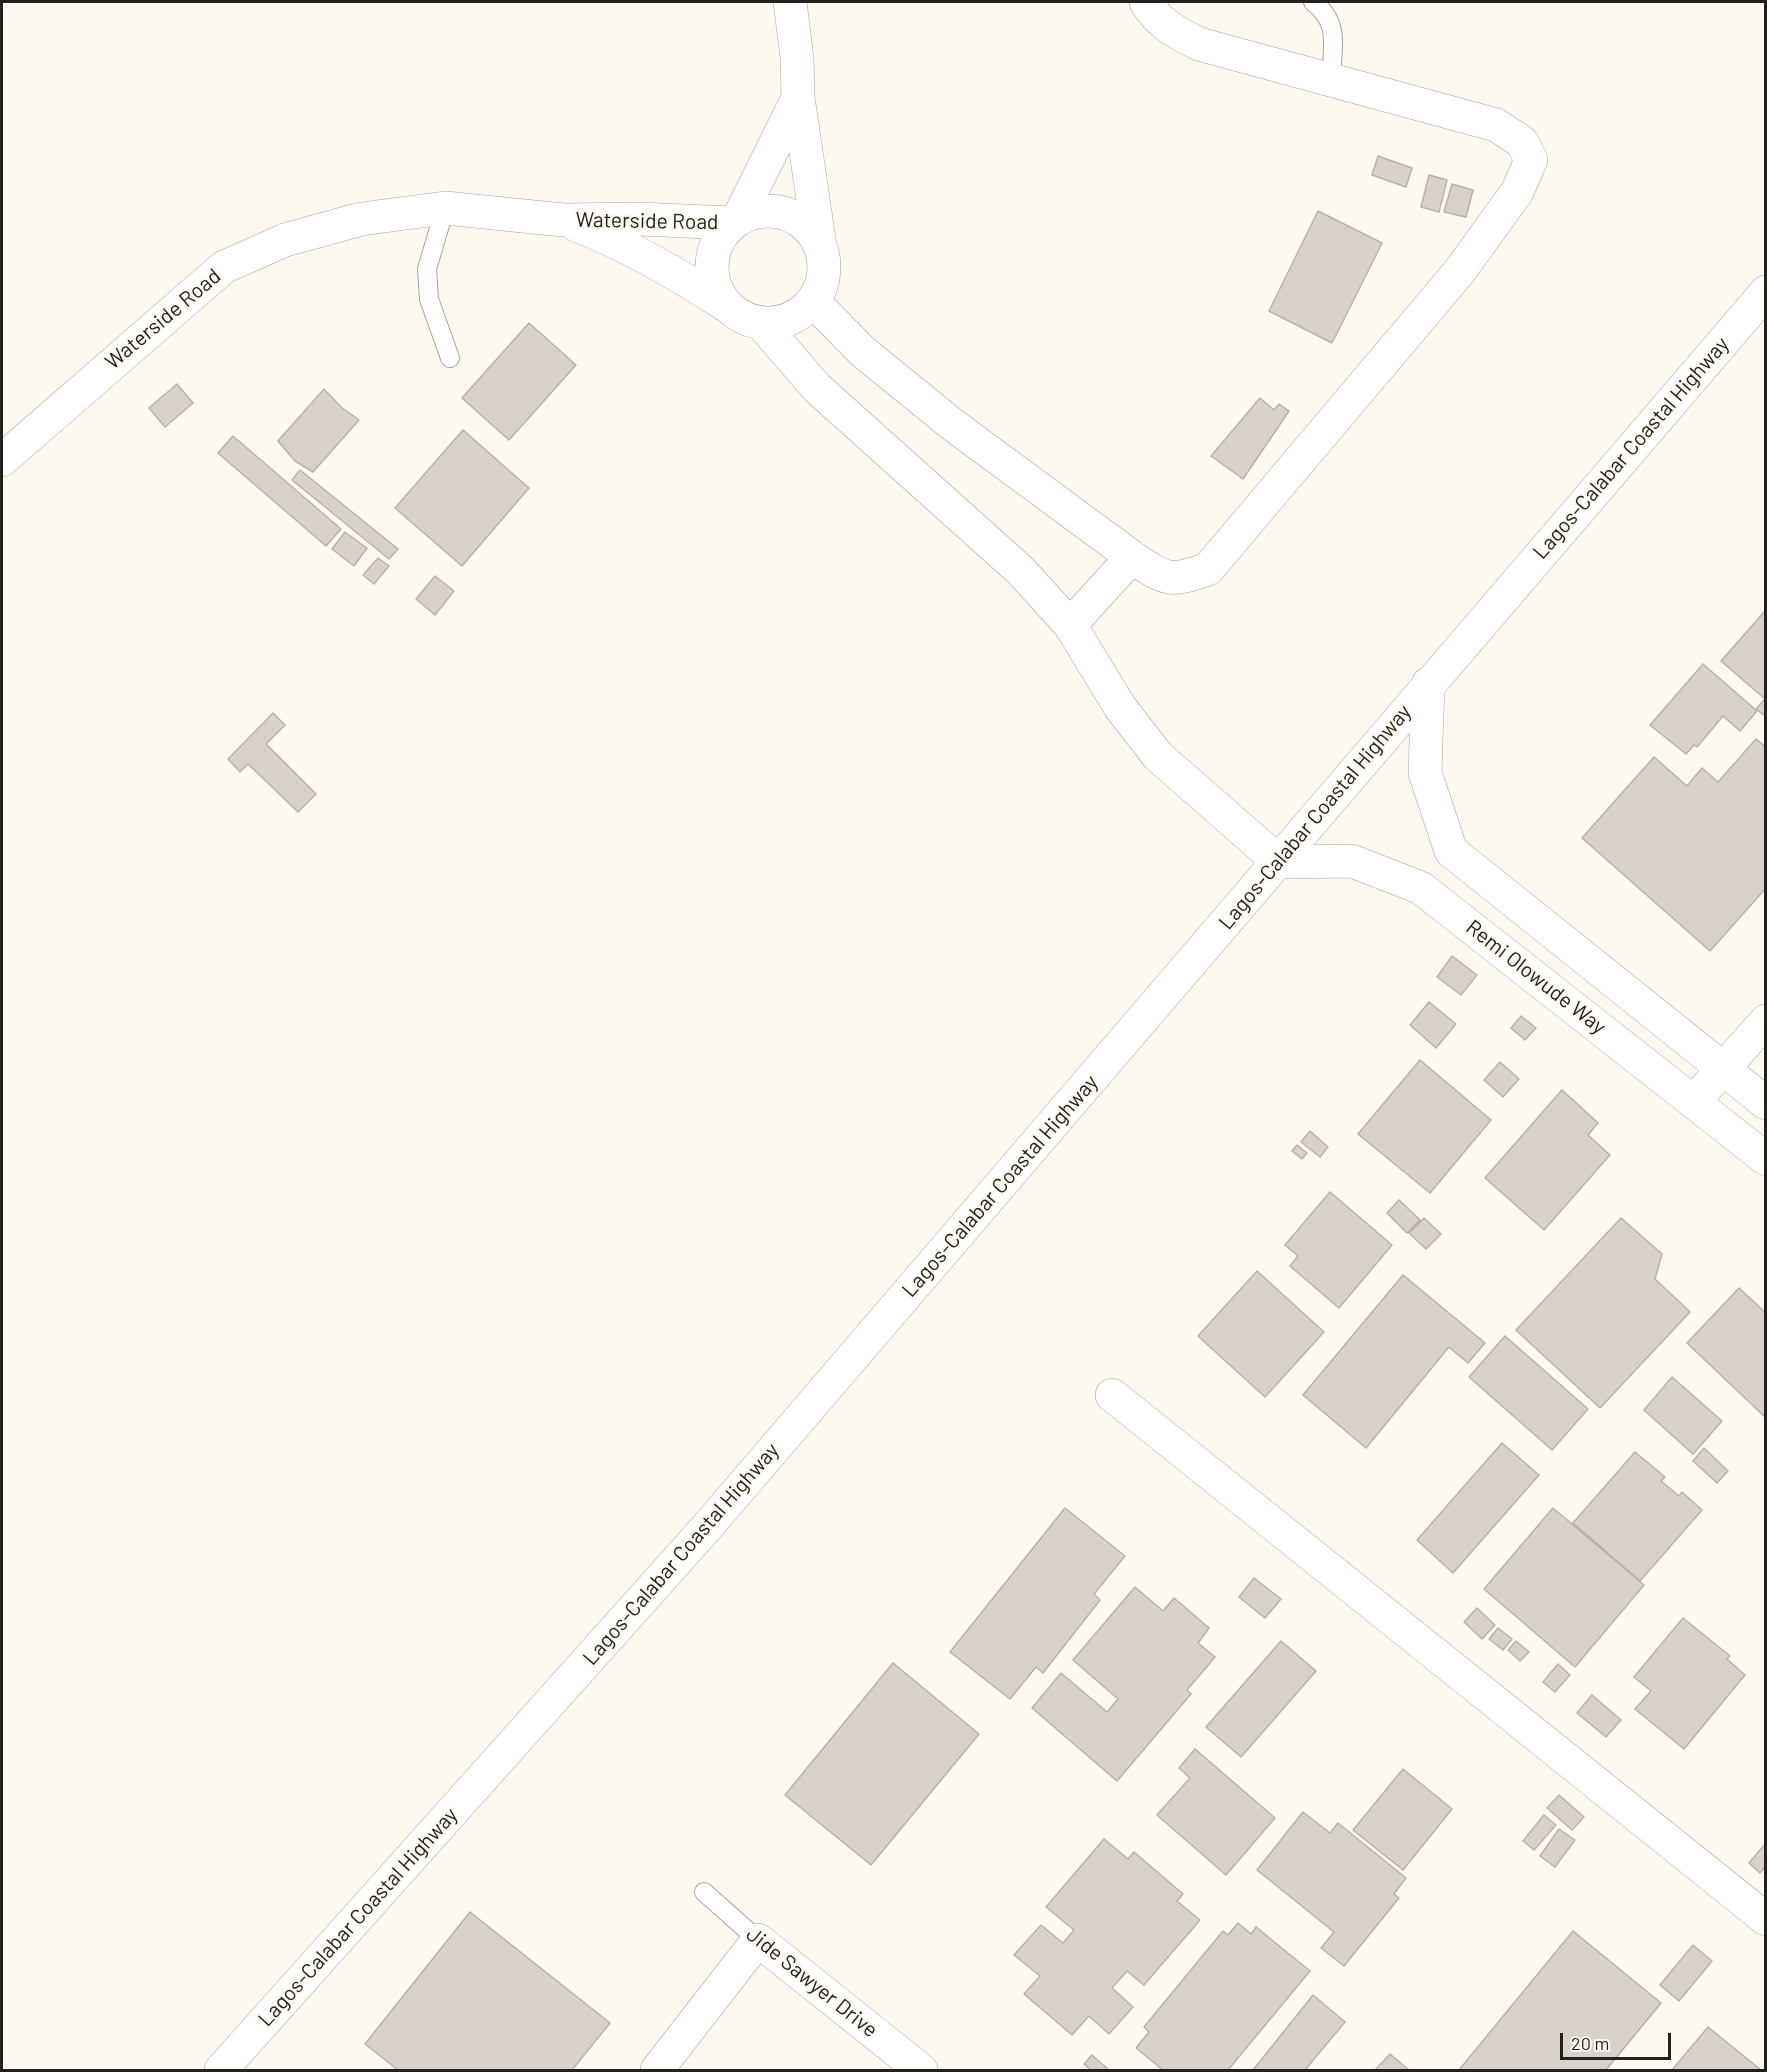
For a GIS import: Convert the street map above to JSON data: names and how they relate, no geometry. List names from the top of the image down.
{
  "streets": {
    "main road": [
      "Waterside Road",
      "Lagos-Calabar Coastal Highway",
      "Remi Olowude Way",
      "Jide Sawyer Drive"
    ]
  },
  "crossings": [
    ["Lagos-Calabar Coastal Highway", "Remi Olowude Way"]
  ],
  "scale_bar": "20 m"
}
